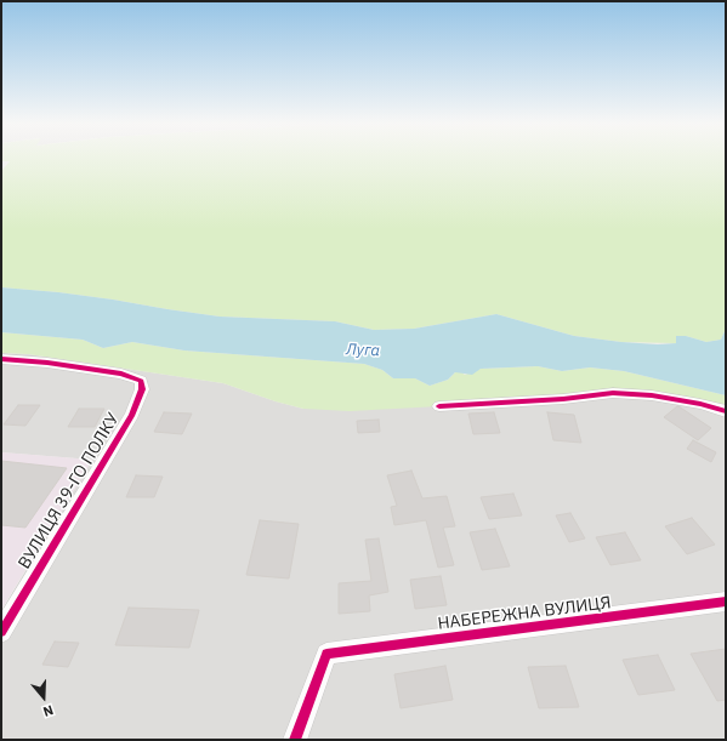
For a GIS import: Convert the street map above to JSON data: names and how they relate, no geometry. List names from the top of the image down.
{
  "streets": {
    "street": ["ВУЛИЦЯ 39-ГО ПОЛКУ", "НАБЕРЕЖНА ВУЛИЦЯ"]
  },
  "water": ["Луга"],
  "north": "bottom"
}
